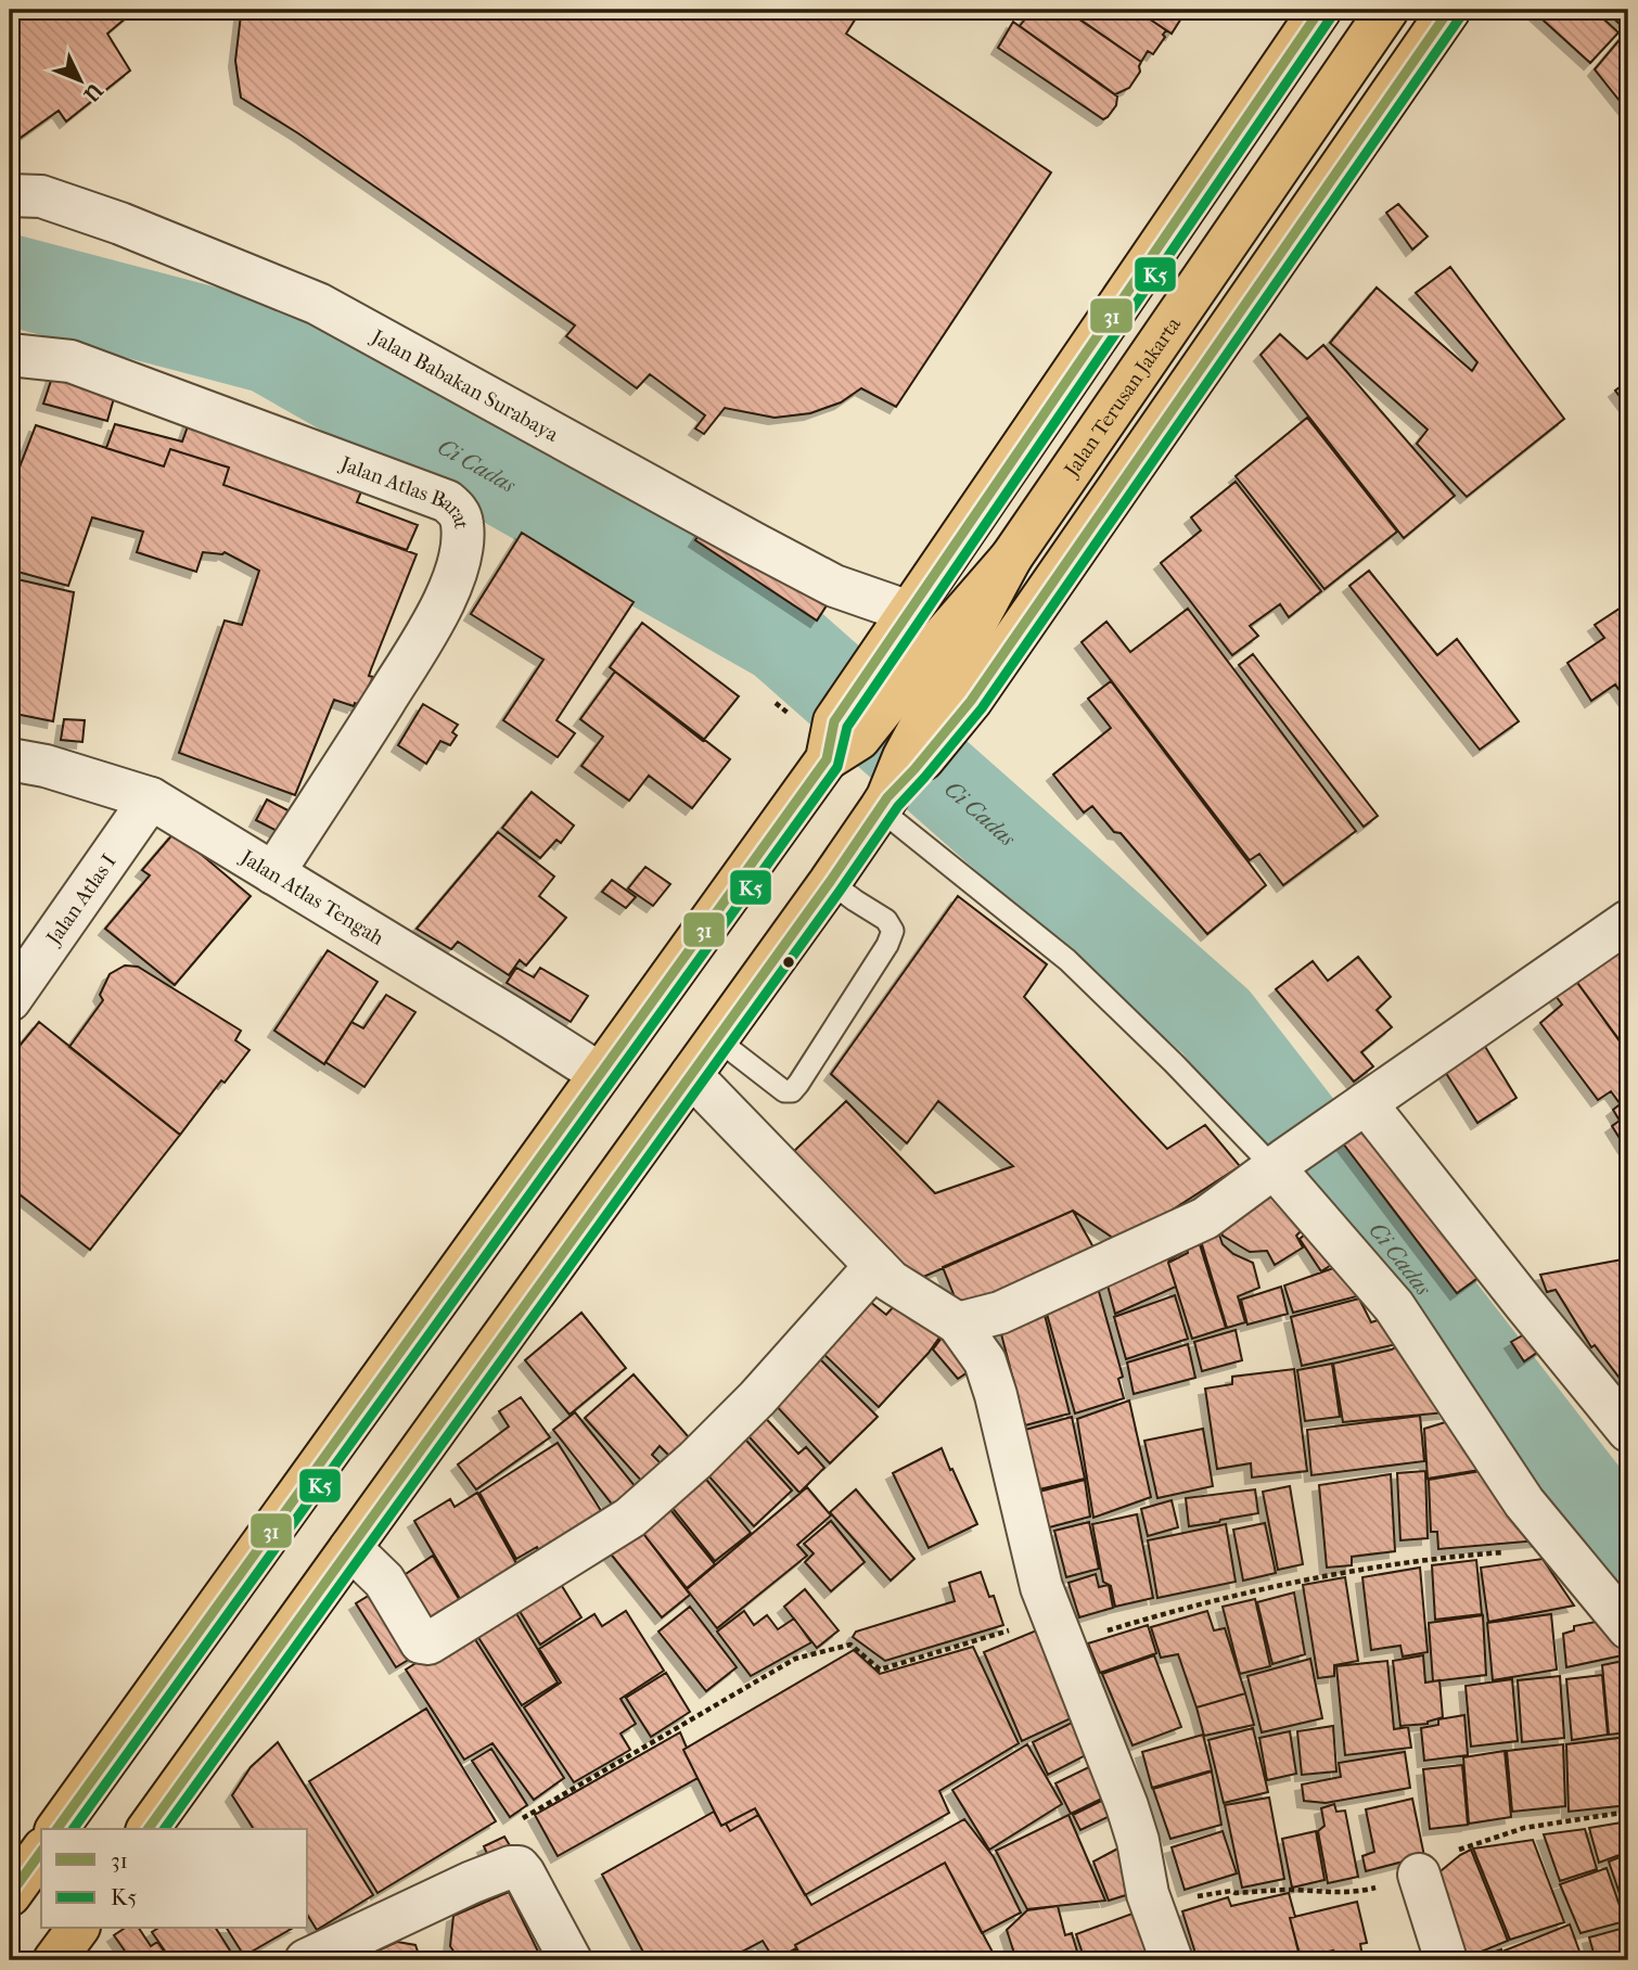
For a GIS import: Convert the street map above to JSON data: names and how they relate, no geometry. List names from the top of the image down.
{
  "streets": {
    "main road": ["Jalan Terusan Jakarta"],
    "street": [
      "Jalan Babakan Surabaya",
      "Jalan Atlas Barat",
      "Jalan Atlas Tengah",
      "Jalan Atlas I"
    ]
  },
  "crossings": [
    ["Jalan Babakan Surabaya", "Jalan Terusan Jakarta"],
    ["Jalan Atlas Barat", "Jalan Atlas Tengah"],
    ["Jalan Atlas Tengah", "Jalan Atlas I"]
  ],
  "water": ["Ci Cadas"],
  "lines": ["transit line 31", "transit line K5"],
  "legend": ["31", "K5"],
  "north": "bottom right"
}
